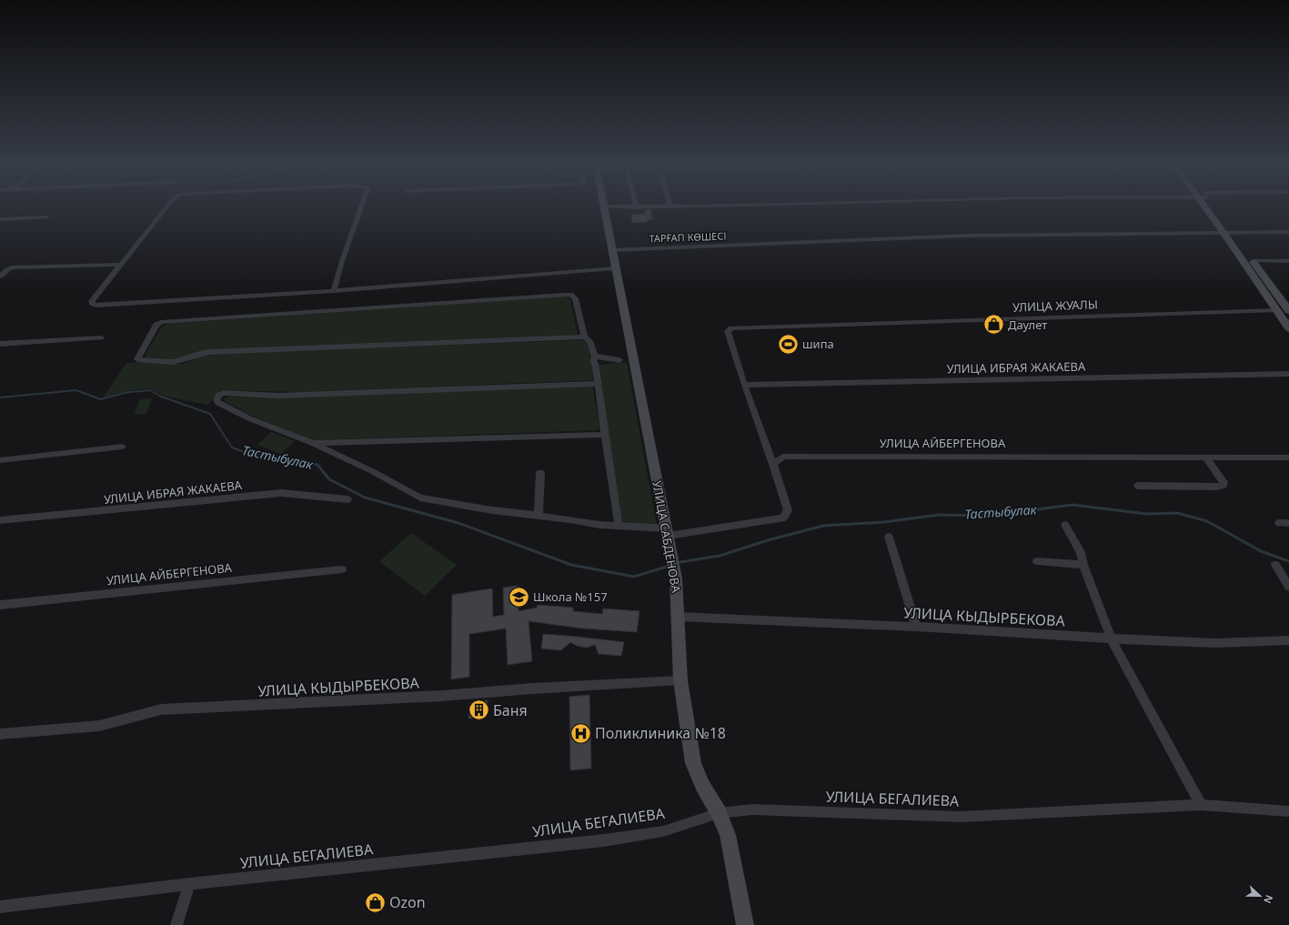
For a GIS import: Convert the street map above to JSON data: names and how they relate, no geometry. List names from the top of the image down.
{
  "streets": {
    "street": [
      "ТАРҒАП КӨШЕСІ",
      "УЛИЦА ЖУАЛЫ",
      "УЛИЦА ИБРАЯ ЖАКАЕВА",
      "УЛИЦА АЙБЕРГЕНОВА",
      "УЛИЦА САБДЕНОВА",
      "УЛИЦА КЫДЫРБЕКОВА",
      "УЛИЦА БЕГАЛИЕВА"
    ]
  },
  "crossings": [
    ["ТАРҒАП КӨШЕСІ", "УЛИЦА САБДЕНОВА"],
    ["УЛИЦА ЖУАЛЫ", "УЛИЦА ИБРАЯ ЖАКАЕВА"],
    ["УЛИЦА САБДЕНОВА", "УЛИЦА КЫДЫРБЕКОВА"],
    ["УЛИЦА САБДЕНОВА", "УЛИЦА БЕГАЛИЕВА"]
  ],
  "water": ["Тастыбулак"],
  "places": {
    "shop": ["Даулет", "Ozon"],
    "sports": ["шипа"],
    "school or university": ["Школа №157"],
    "building": ["Баня"],
    "hospital": ["Поликлиника №18"]
  },
  "north": "right"
}
